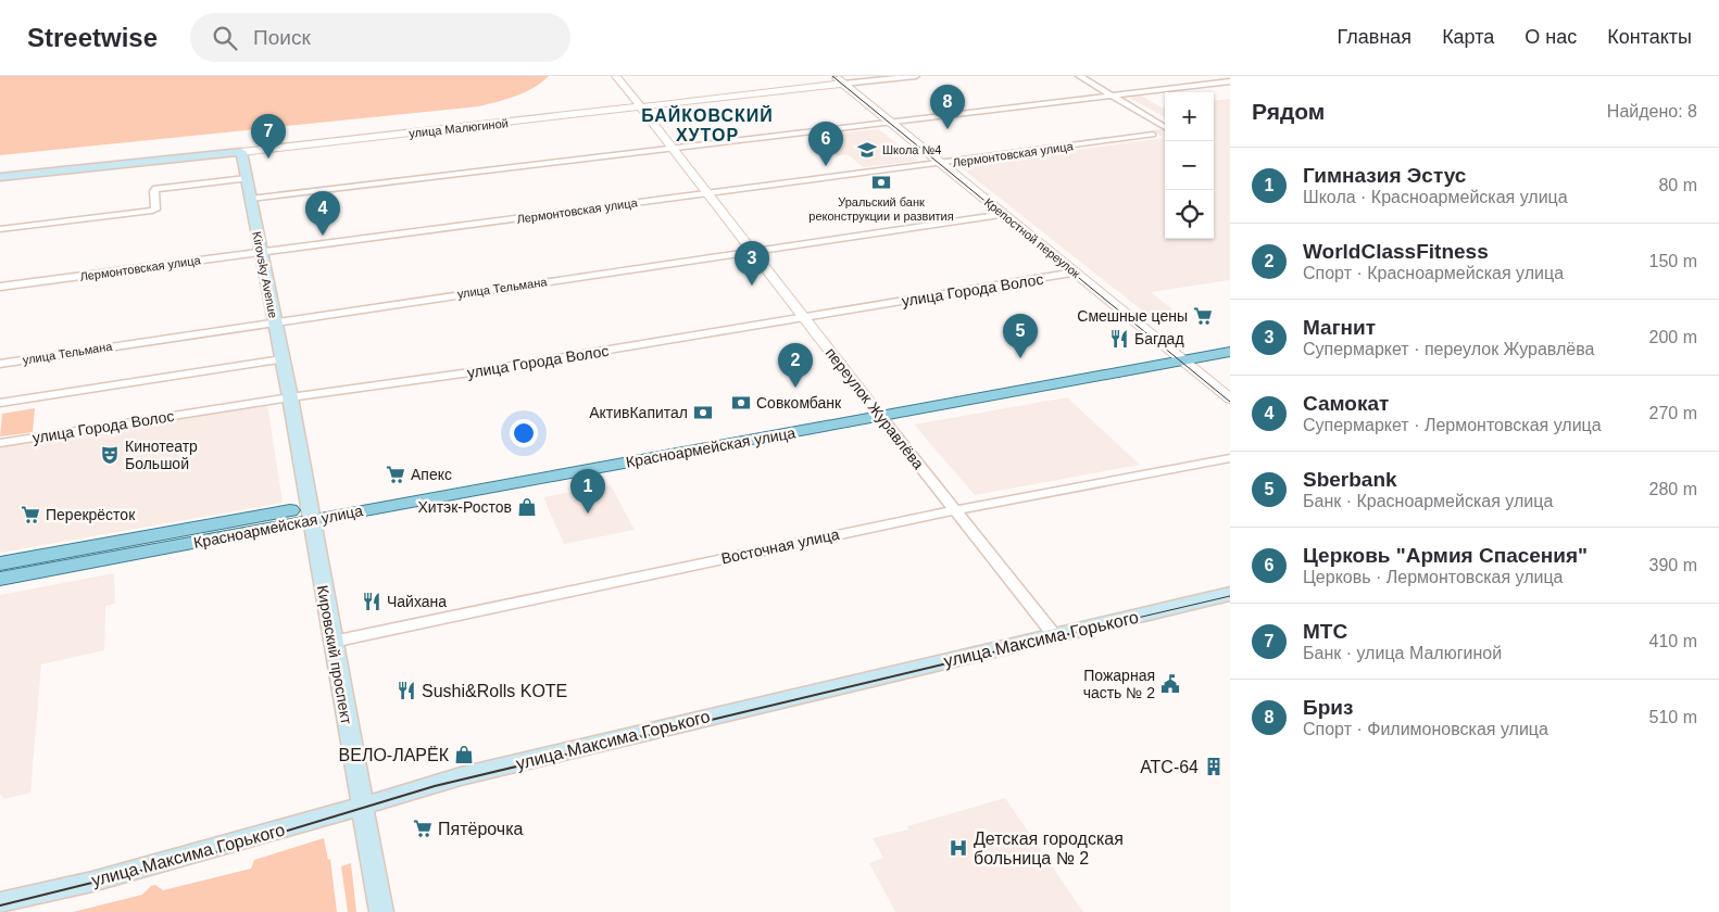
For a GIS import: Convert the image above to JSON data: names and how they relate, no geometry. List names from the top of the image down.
{
  "streets": {
    "main road": [
      "улица Малюгиной",
      "Kirovsky Avenue",
      "Красноармейская улица",
      "улица Максима Горького",
      "Кировский проспект"
    ],
    "street": [
      "Лермонтовская улица",
      "Крепостной переулок",
      "улица Тельмана",
      "улица Города Волос",
      "переулок Журавлёва",
      "Восточная улица"
    ]
  },
  "crossings": [
    ["улица Малюгиной", "Крепостной переулок"],
    ["улица Малюгиной", "Kirovsky Avenue"],
    ["улица Малюгиной", "переулок Журавлёва"],
    ["Лермонтовская улица", "Крепостной переулок"],
    ["Лермонтовская улица", "Kirovsky Avenue"],
    ["Лермонтовская улица", "переулок Журавлёва"],
    ["Крепостной переулок", "улица Тельмана"],
    ["Крепостной переулок", "улица Города Волос"],
    ["Крепостной переулок", "Красноармейская улица"],
    ["Kirovsky Avenue", "улица Тельмана"],
    ["Kirovsky Avenue", "улица Города Волос"],
    ["Kirovsky Avenue", "Кировский проспект"],
    ["улица Тельмана", "переулок Журавлёва"],
    ["улица Города Волос", "переулок Журавлёва"],
    ["улица Города Волос", "Кировский проспект"],
    ["переулок Журавлёва", "Красноармейская улица"],
    ["переулок Журавлёва", "Восточная улица"],
    ["переулок Журавлёва", "улица Максима Горького"],
    ["Красноармейская улица", "Кировский проспект"],
    ["Восточная улица", "Кировский проспект"],
    ["улица Максима Горького", "Кировский проспект"]
  ],
  "districts": ["БАЙКОВСКИЙ ХУТОР"],
  "places": {
    "school or university": ["Школа №4"],
    "bank": ["Уральский банк реконструкции и развития", "Совкомбанк", "АктивКапитал"],
    "supermarket": [
      "Смешные цены",
      "Апекс",
      "Перекрёсток",
      "Пятёрочка"
    ],
    "restaurant": ["Багдад", "Чайхана", "Sushi&Rolls KOTE"],
    "theatre": ["Кинотеатр Большой"],
    "shop": ["Хитэк-Ростов", "ВЕЛО-ЛАРЁК"],
    "public building": ["Пожарная часть № 2"],
    "building": ["АТС-64"],
    "hospital": ["Детская городская больница № 2"]
  },
  "page": {
    "header": "Streetwise",
    "search": "Поиск",
    "nav": [
      "Главная",
      "Карта",
      "О нас",
      "Контакты"
    ],
    "heading": ["Рядом", "Найдено: 8"],
    "pins": [
      "8",
      "7",
      "6",
      "4",
      "3",
      "5",
      "2",
      "1"
    ],
    "map_buttons": ["+", "−"],
    "list": [
      {
        "mark": "1",
        "name": "Гимназия Эстус",
        "note": "Школа · Красноармейская улица",
        "value": "80 m"
      },
      {
        "mark": "2",
        "name": "WorldClassFitness",
        "note": "Спорт · Красноармейская улица",
        "value": "150 m"
      },
      {
        "mark": "3",
        "name": "Магнит",
        "note": "Супермаркет · переулок Журавлёва",
        "value": "200 m"
      },
      {
        "mark": "4",
        "name": "Самокат",
        "note": "Супермаркет · Лермонтовская улица",
        "value": "270 m"
      },
      {
        "mark": "5",
        "name": "Sberbank",
        "note": "Банк · Красноармейская улица",
        "value": "280 m"
      },
      {
        "mark": "6",
        "name": "Церковь \"Армия Спасения\"",
        "note": "Церковь · Лермонтовская улица",
        "value": "390 m"
      },
      {
        "mark": "7",
        "name": "МТС",
        "note": "Банк · улица Малюгиной",
        "value": "410 m"
      },
      {
        "mark": "8",
        "name": "Бриз",
        "note": "Спорт · Филимоновская улица",
        "value": "510 m"
      }
    ]
  }
}
